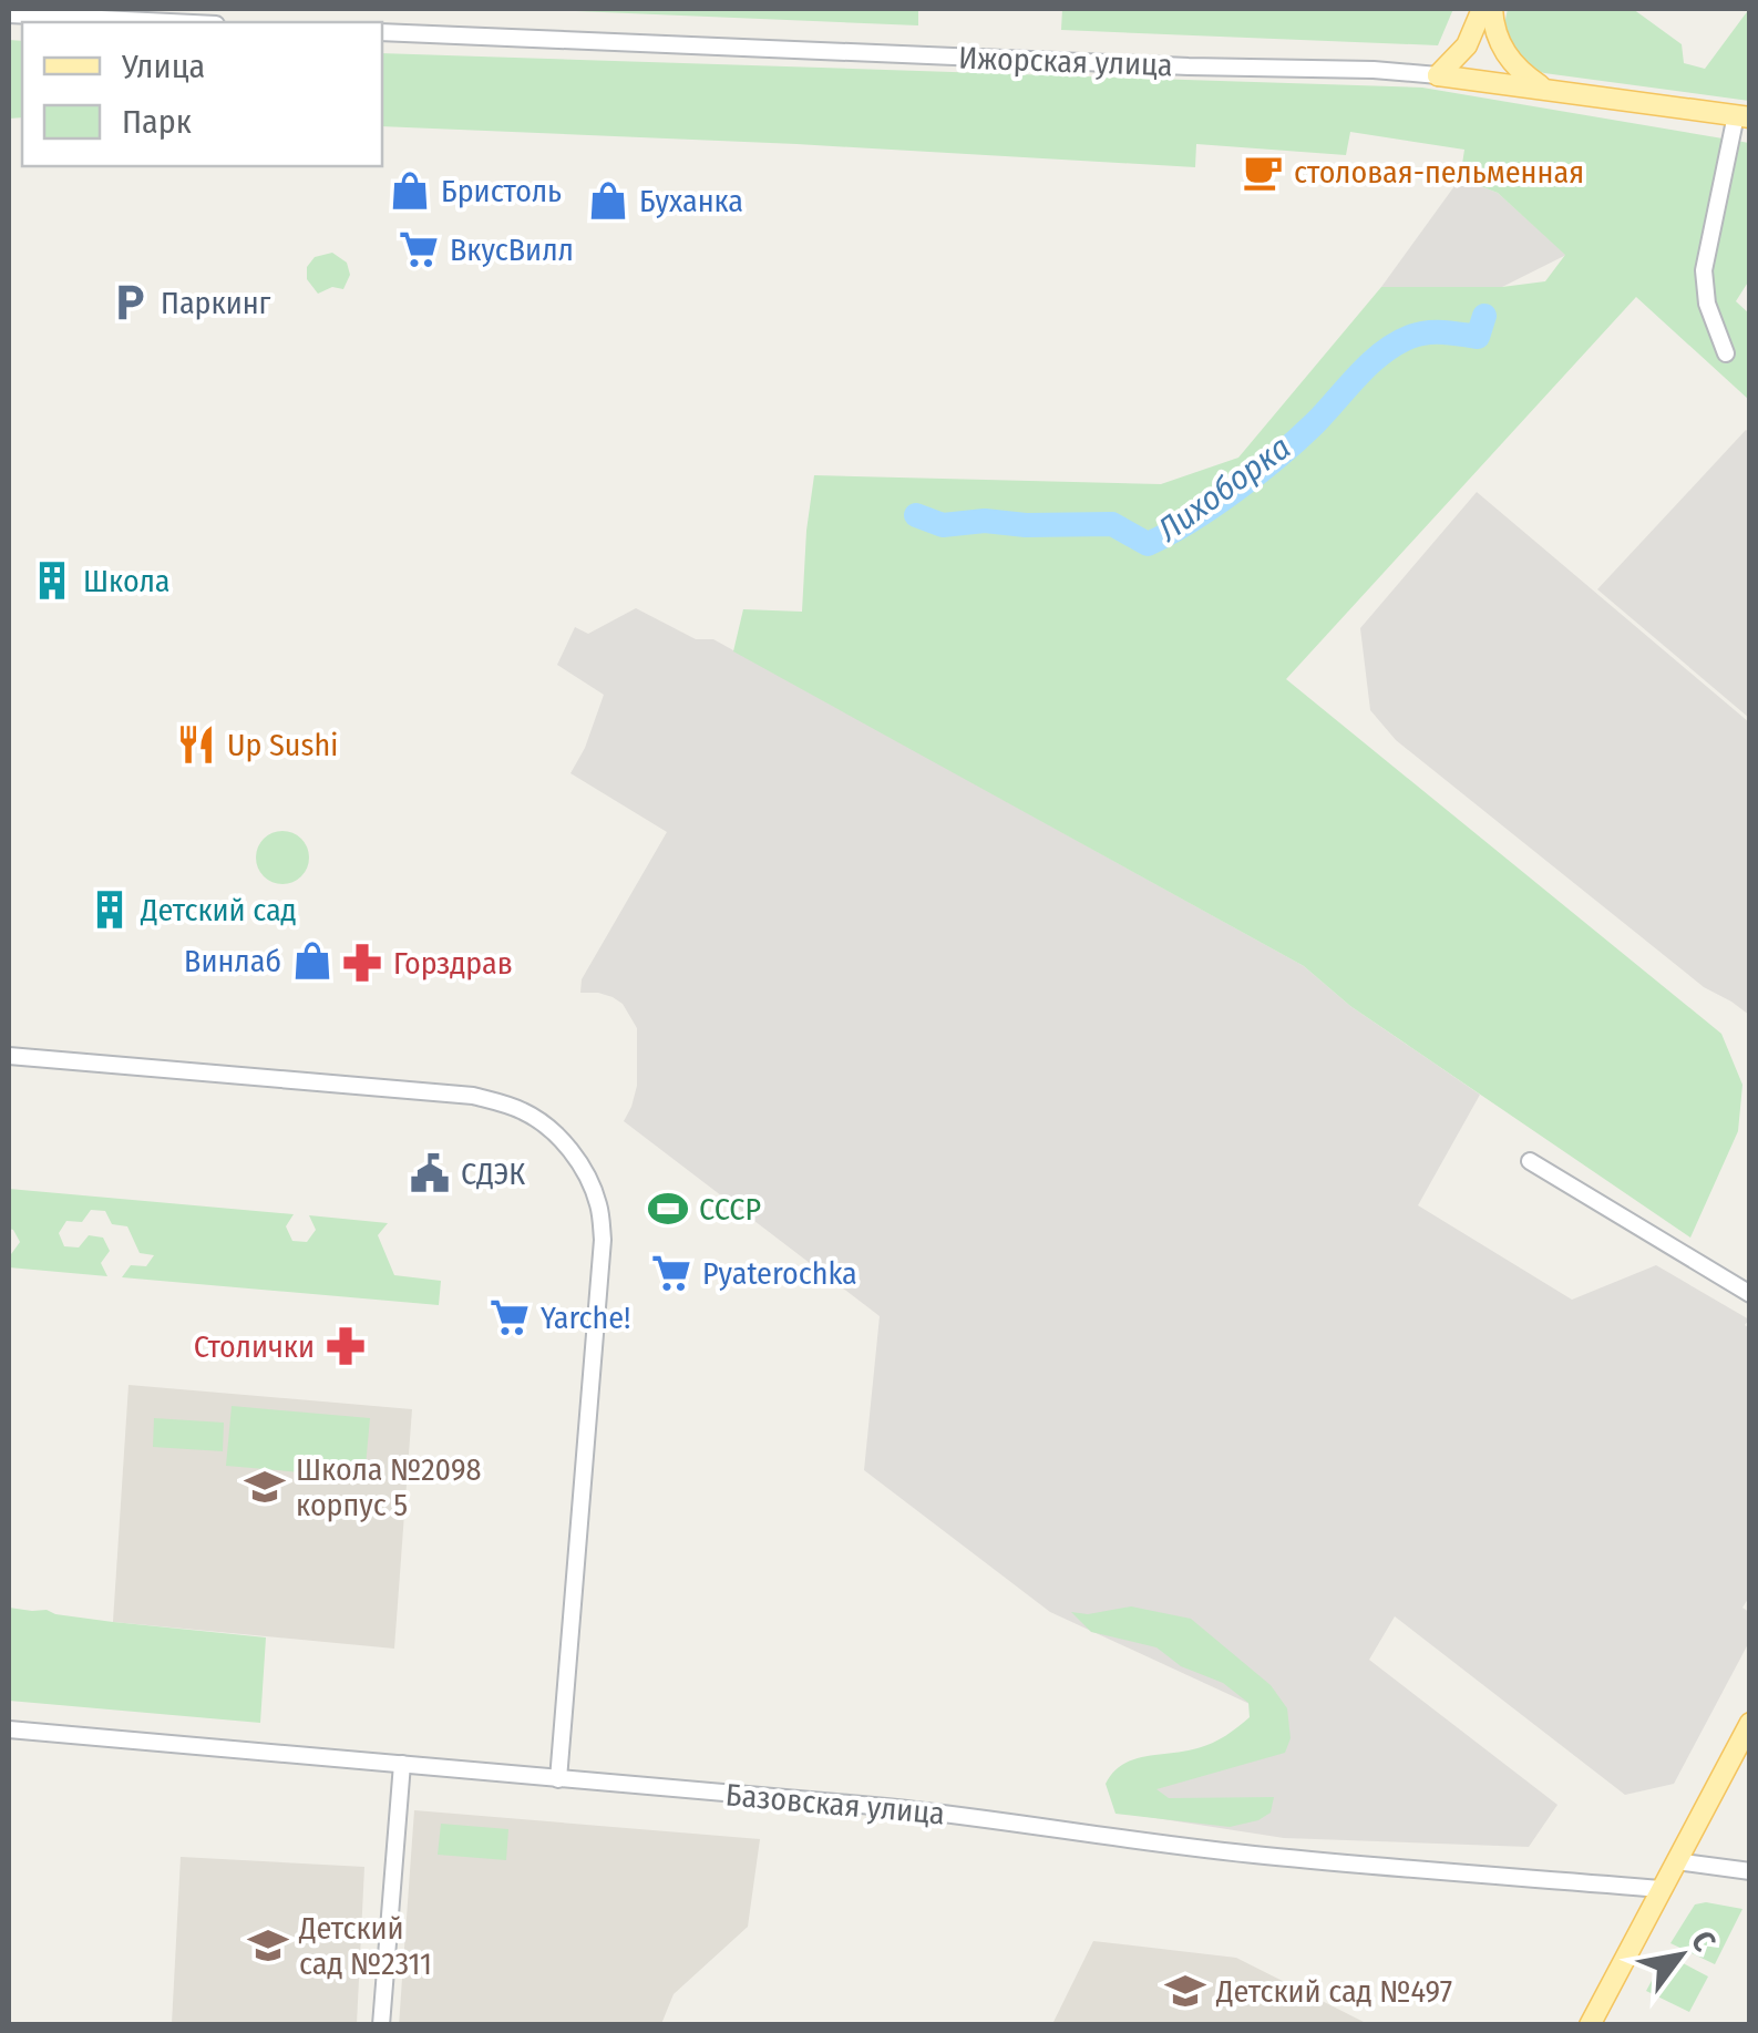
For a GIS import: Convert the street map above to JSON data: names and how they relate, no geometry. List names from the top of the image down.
{
  "streets": {
    "main road": ["Ижорская улица"],
    "street": ["Базовская улица"]
  },
  "water": ["Лихоборка"],
  "places": {
    "cafe": ["столовая-пельменная"],
    "shop": ["Бристоль", "Буханка", "Винлаб"],
    "supermarket": ["ВкусВилл", "Pyaterochka", "Yarche!"],
    "parking": ["Паркинг"],
    "building": ["Школа", "Детский сад"],
    "restaurant": ["Up Sushi"],
    "pharmacy": ["Горздрав", "Столички"],
    "public building": ["СДЭК"],
    "sports": ["СССР"],
    "school or university": ["Школа №2098 корпус 5", "Детский сад №2311", "Детский сад №497"]
  },
  "legend": ["Улица", "Парк"],
  "north": "top right"
}
